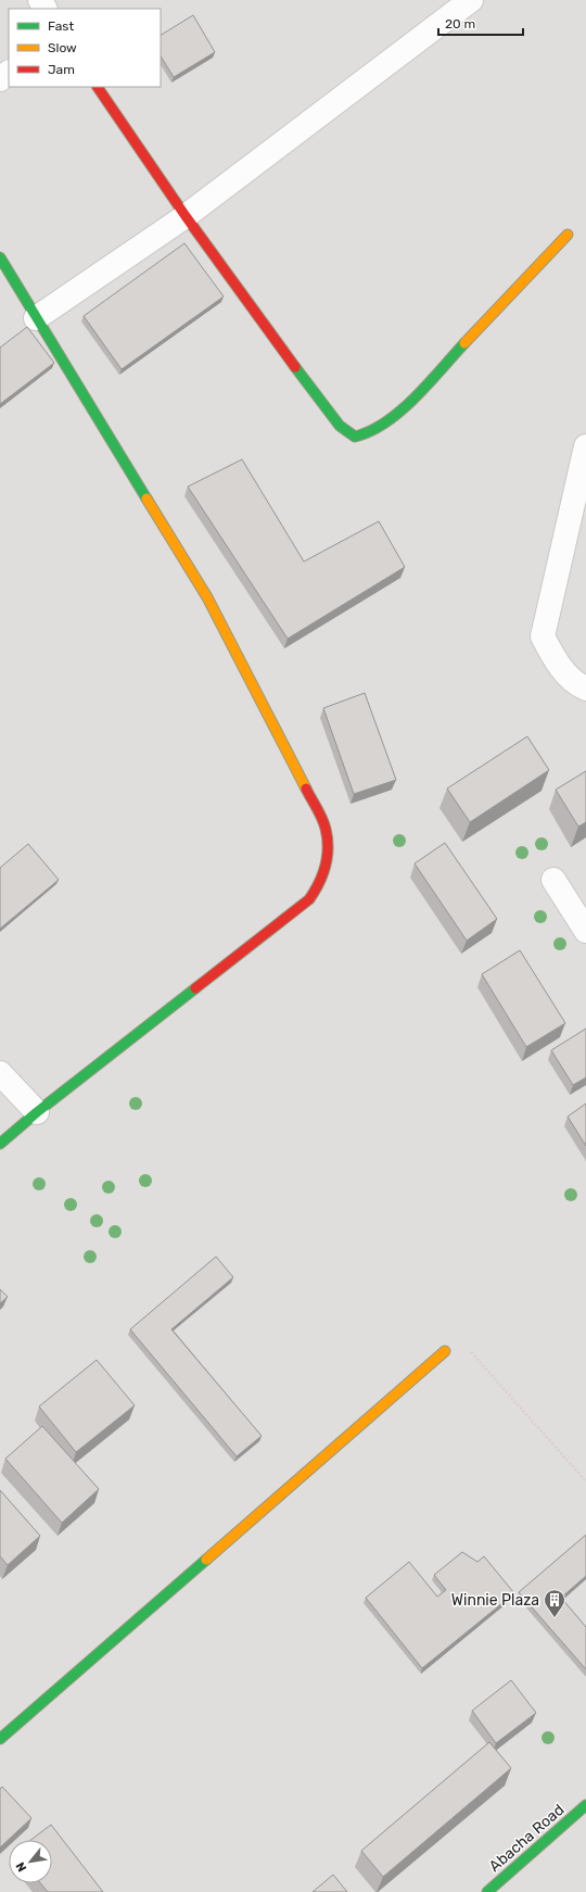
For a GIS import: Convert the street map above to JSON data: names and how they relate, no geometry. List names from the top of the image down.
{
  "streets": {
    "street": ["Abacha Road"]
  },
  "places": {
    "building": ["Winnie Plaza"]
  },
  "legend": ["Fast", "Slow", "Jam"],
  "scale_bar": "20 m",
  "north": "bottom left"
}
